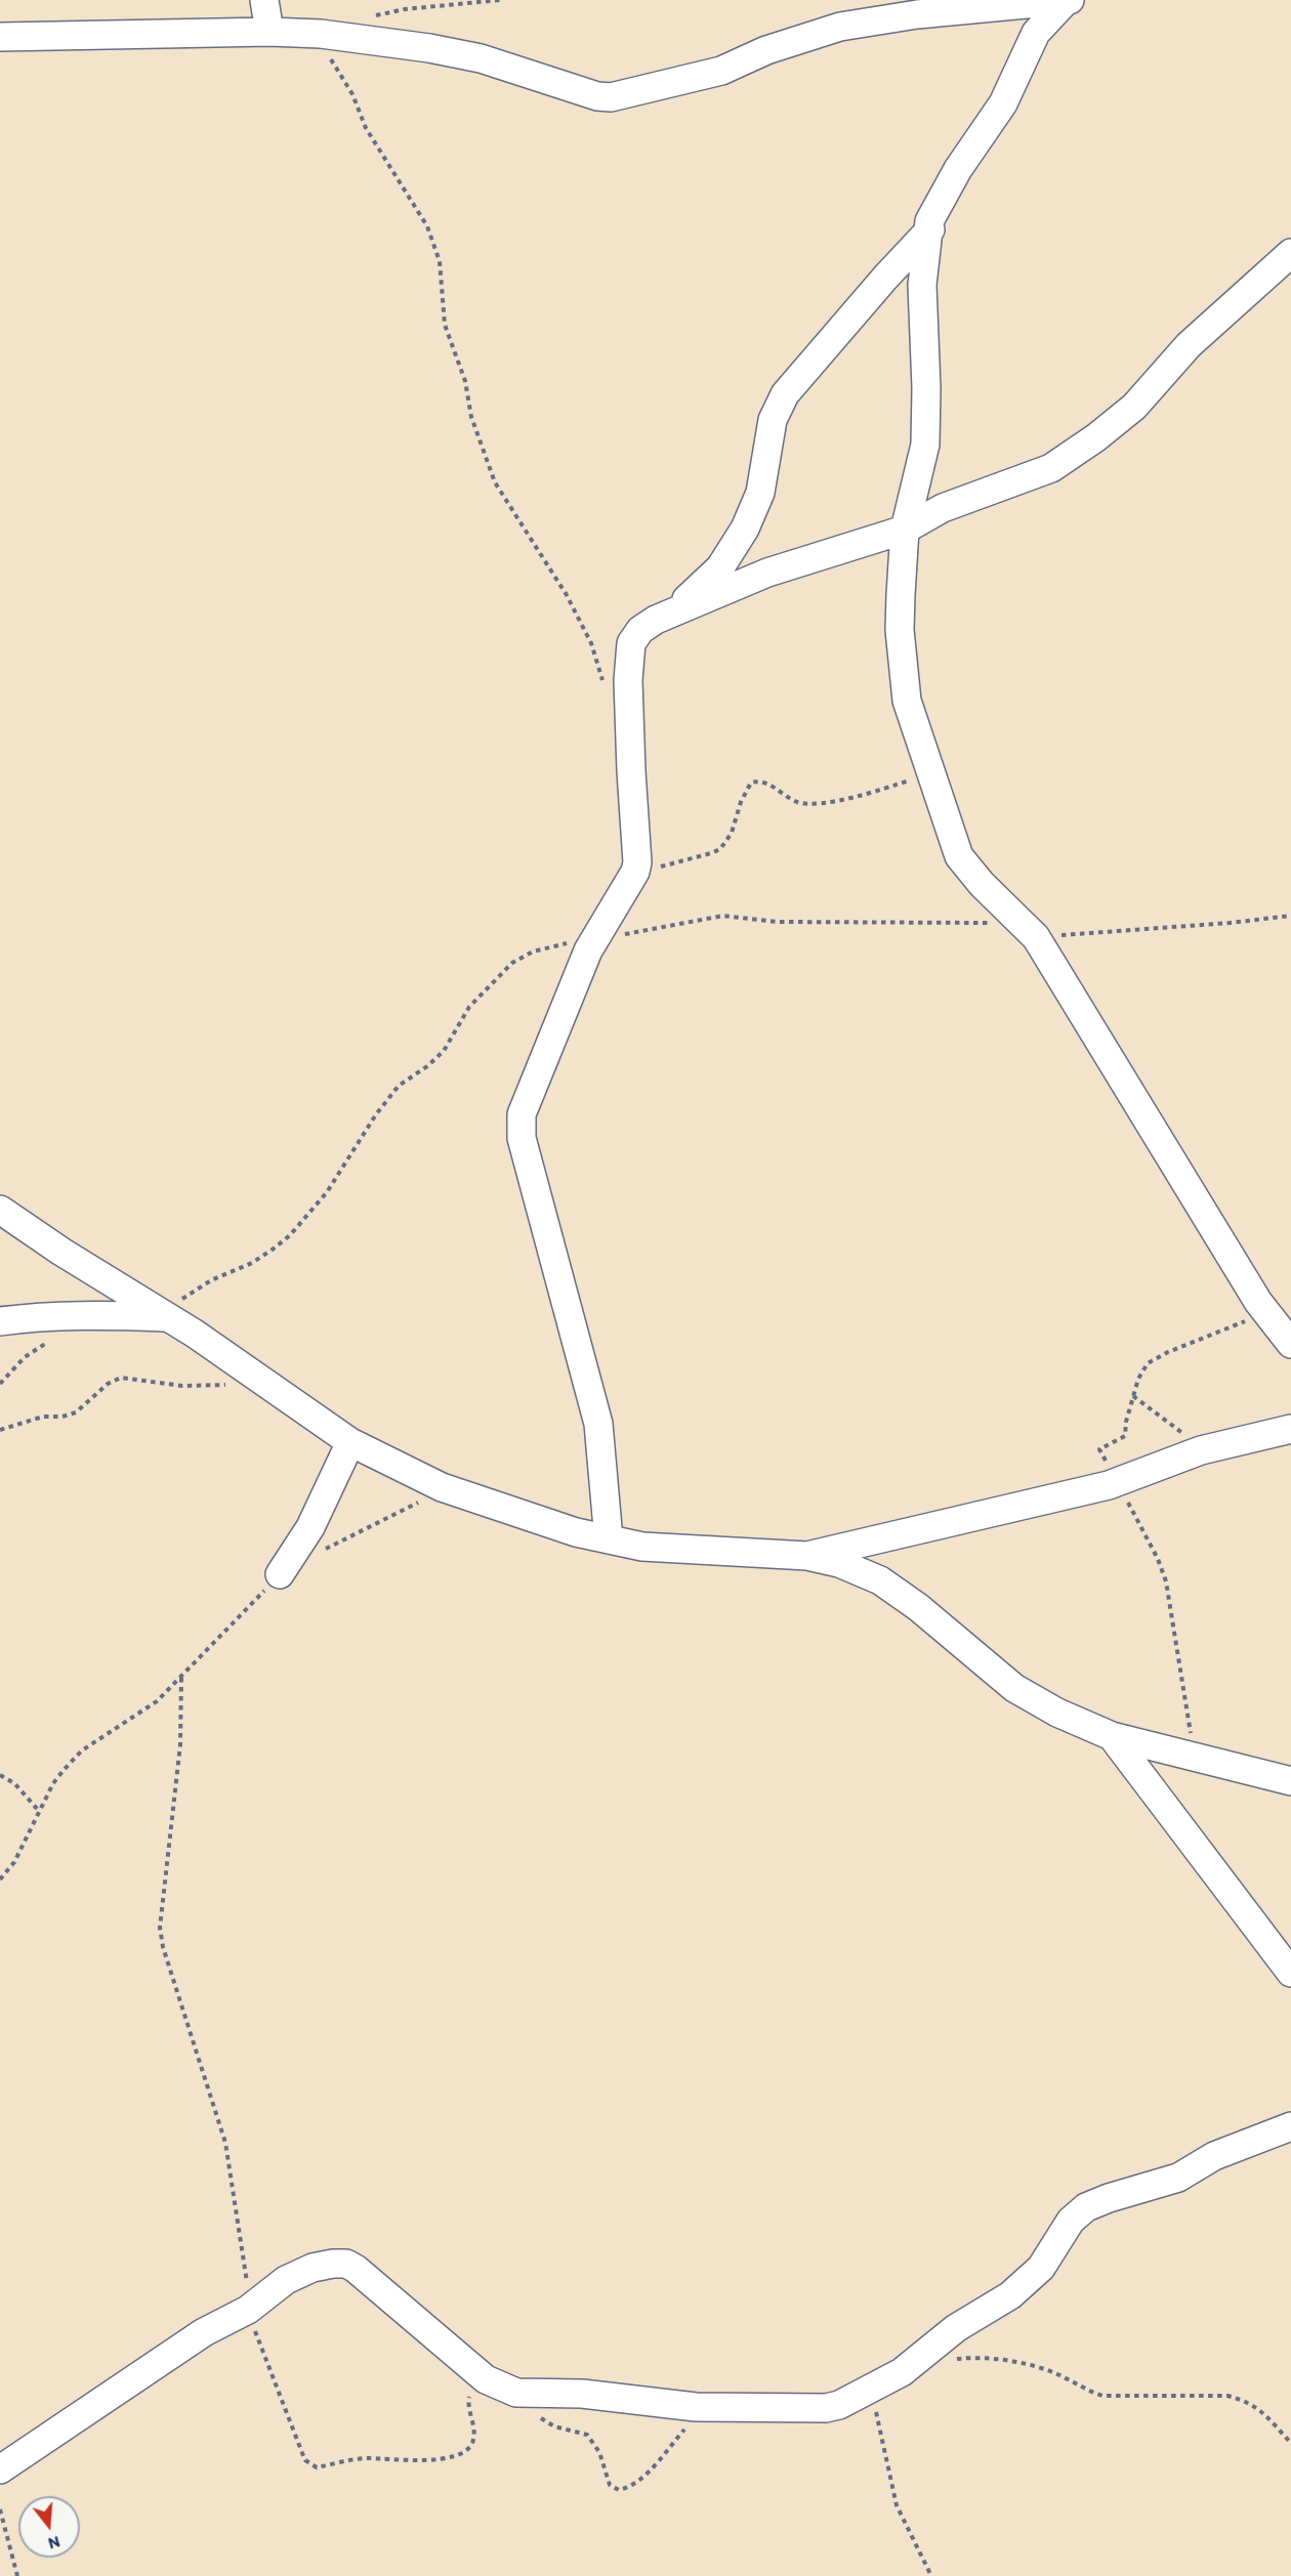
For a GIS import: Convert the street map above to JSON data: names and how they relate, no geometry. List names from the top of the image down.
{
  "north": "bottom"
}
